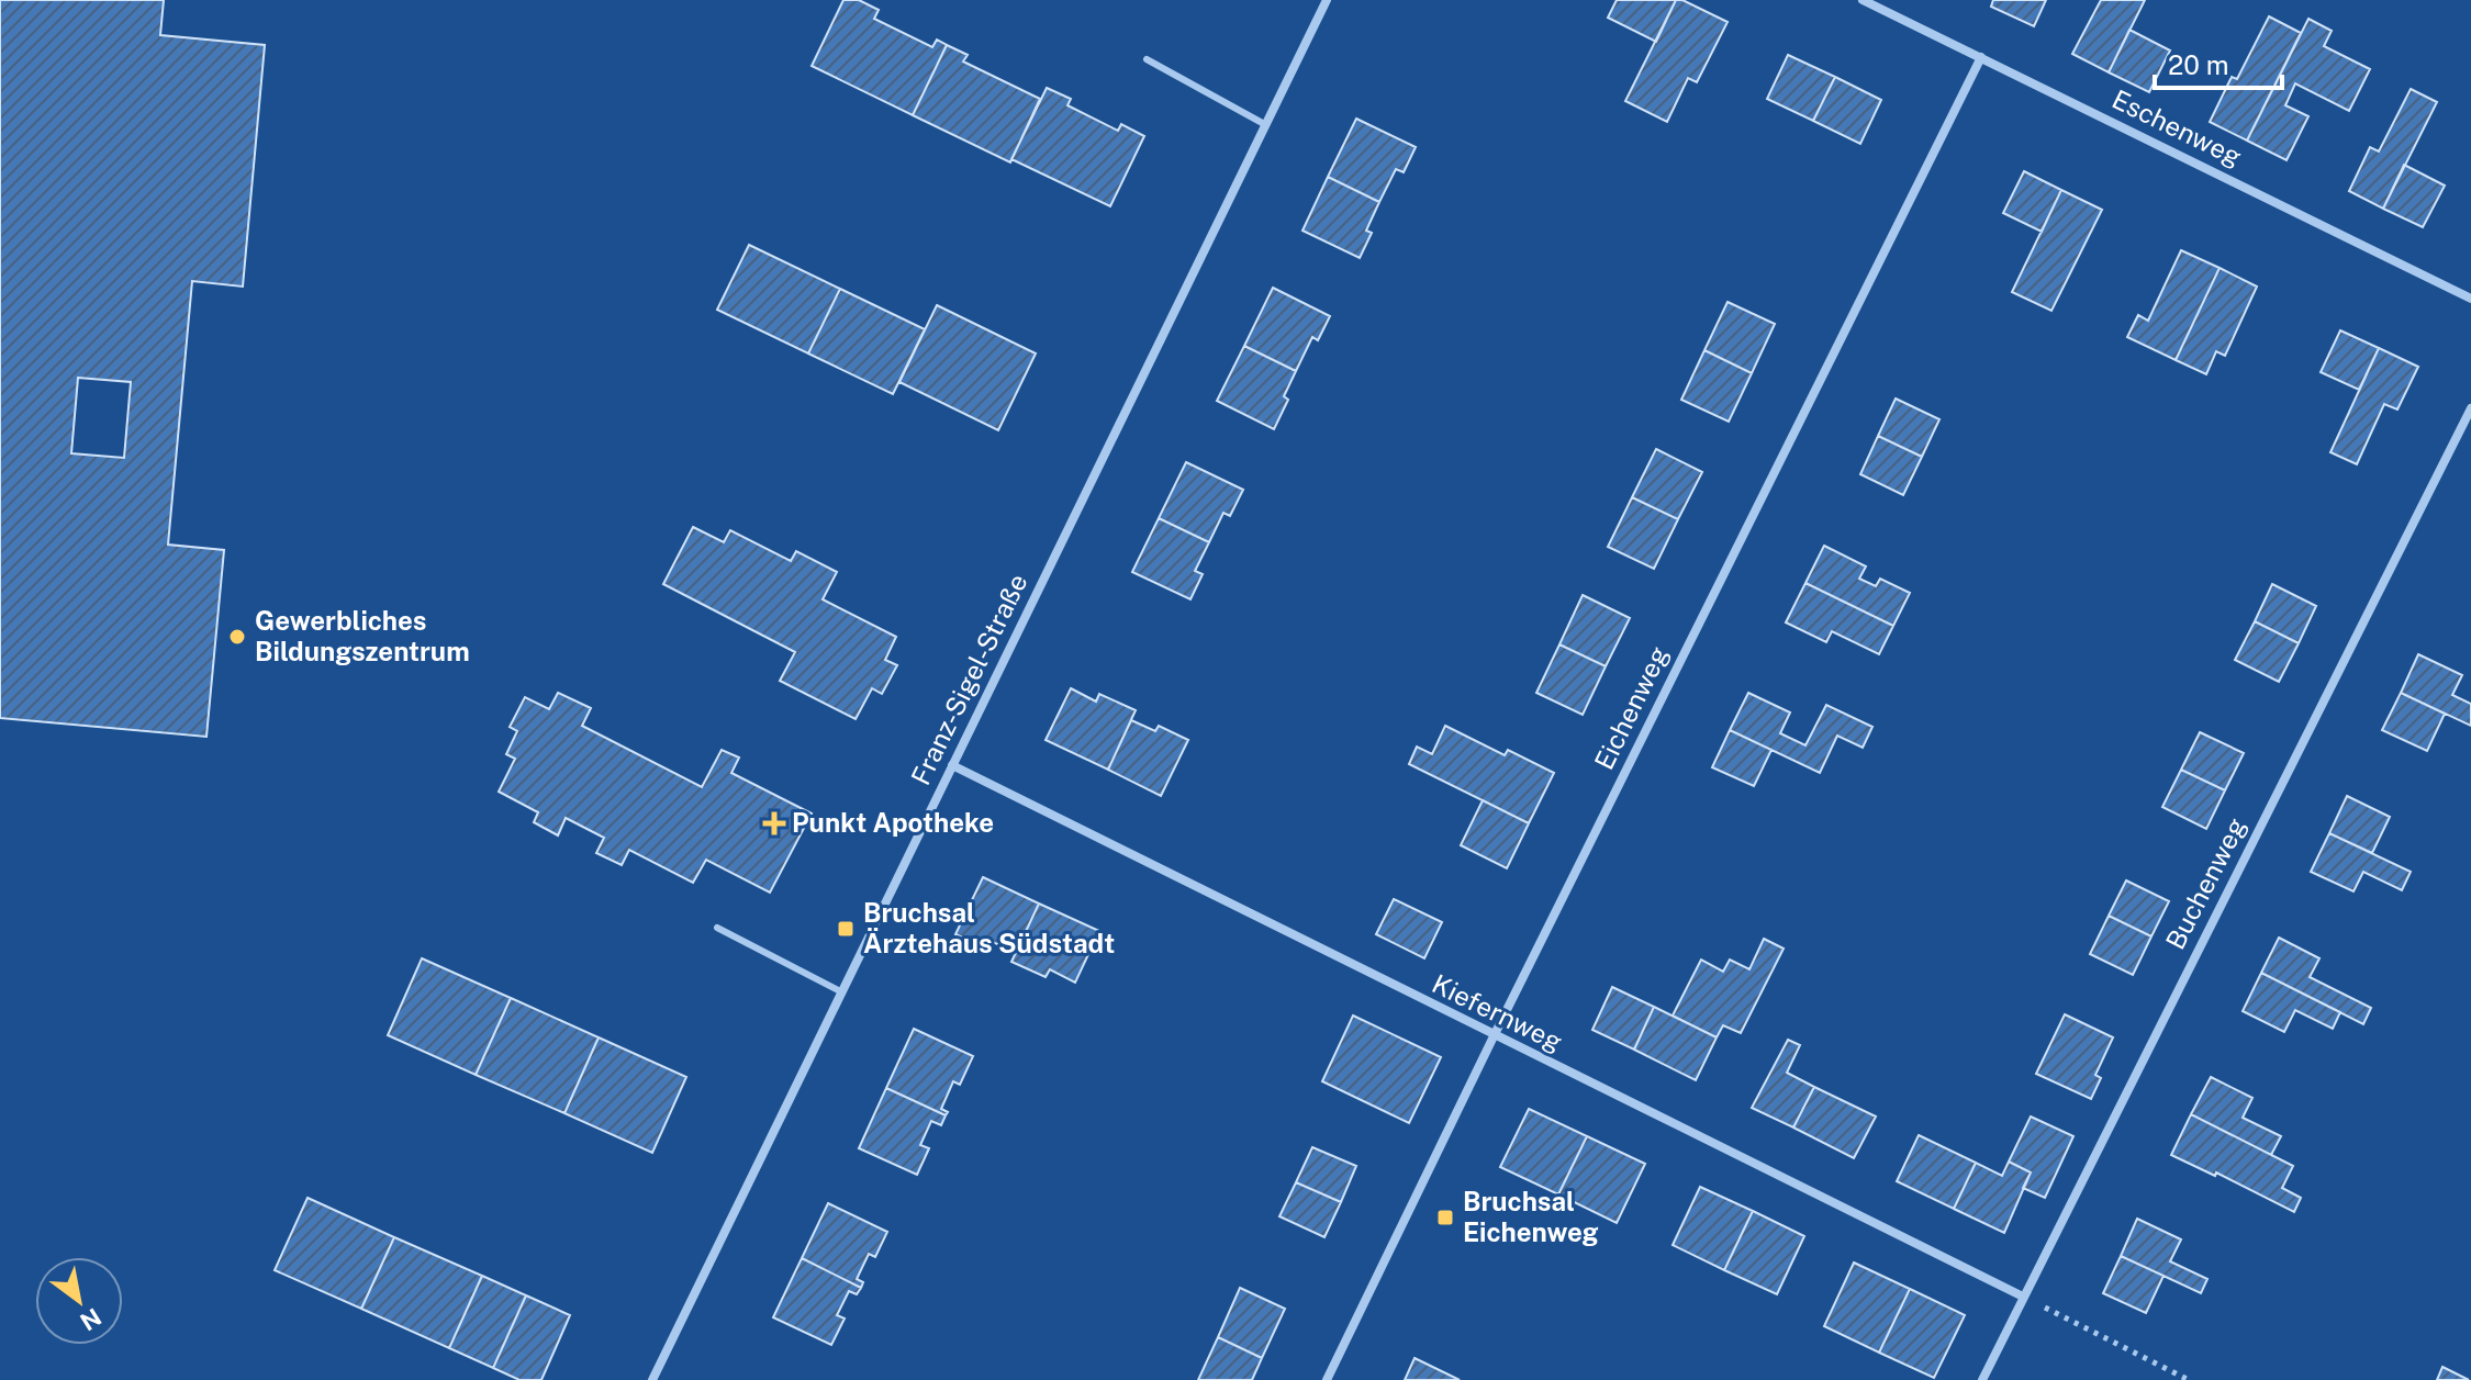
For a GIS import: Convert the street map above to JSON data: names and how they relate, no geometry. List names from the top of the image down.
{
  "streets": {
    "street": [
      "Eschenweg",
      "Franz-Sigel-Straße",
      "Eichenweg",
      "Buchenweg",
      "Kiefernweg"
    ]
  },
  "crossings": [
    ["Eschenweg", "Eichenweg"],
    ["Franz-Sigel-Straße", "Kiefernweg"],
    ["Eichenweg", "Kiefernweg"],
    ["Buchenweg", "Kiefernweg"]
  ],
  "places": {
    "other": ["Gewerbliches Bildungszentrum"],
    "health": ["Punkt Apotheke"],
    "transit": ["Bruchsal Ärztehaus Südstadt", "Bruchsal Eichenweg"]
  },
  "scale_bar": "20 m",
  "north": "bottom right"
}
